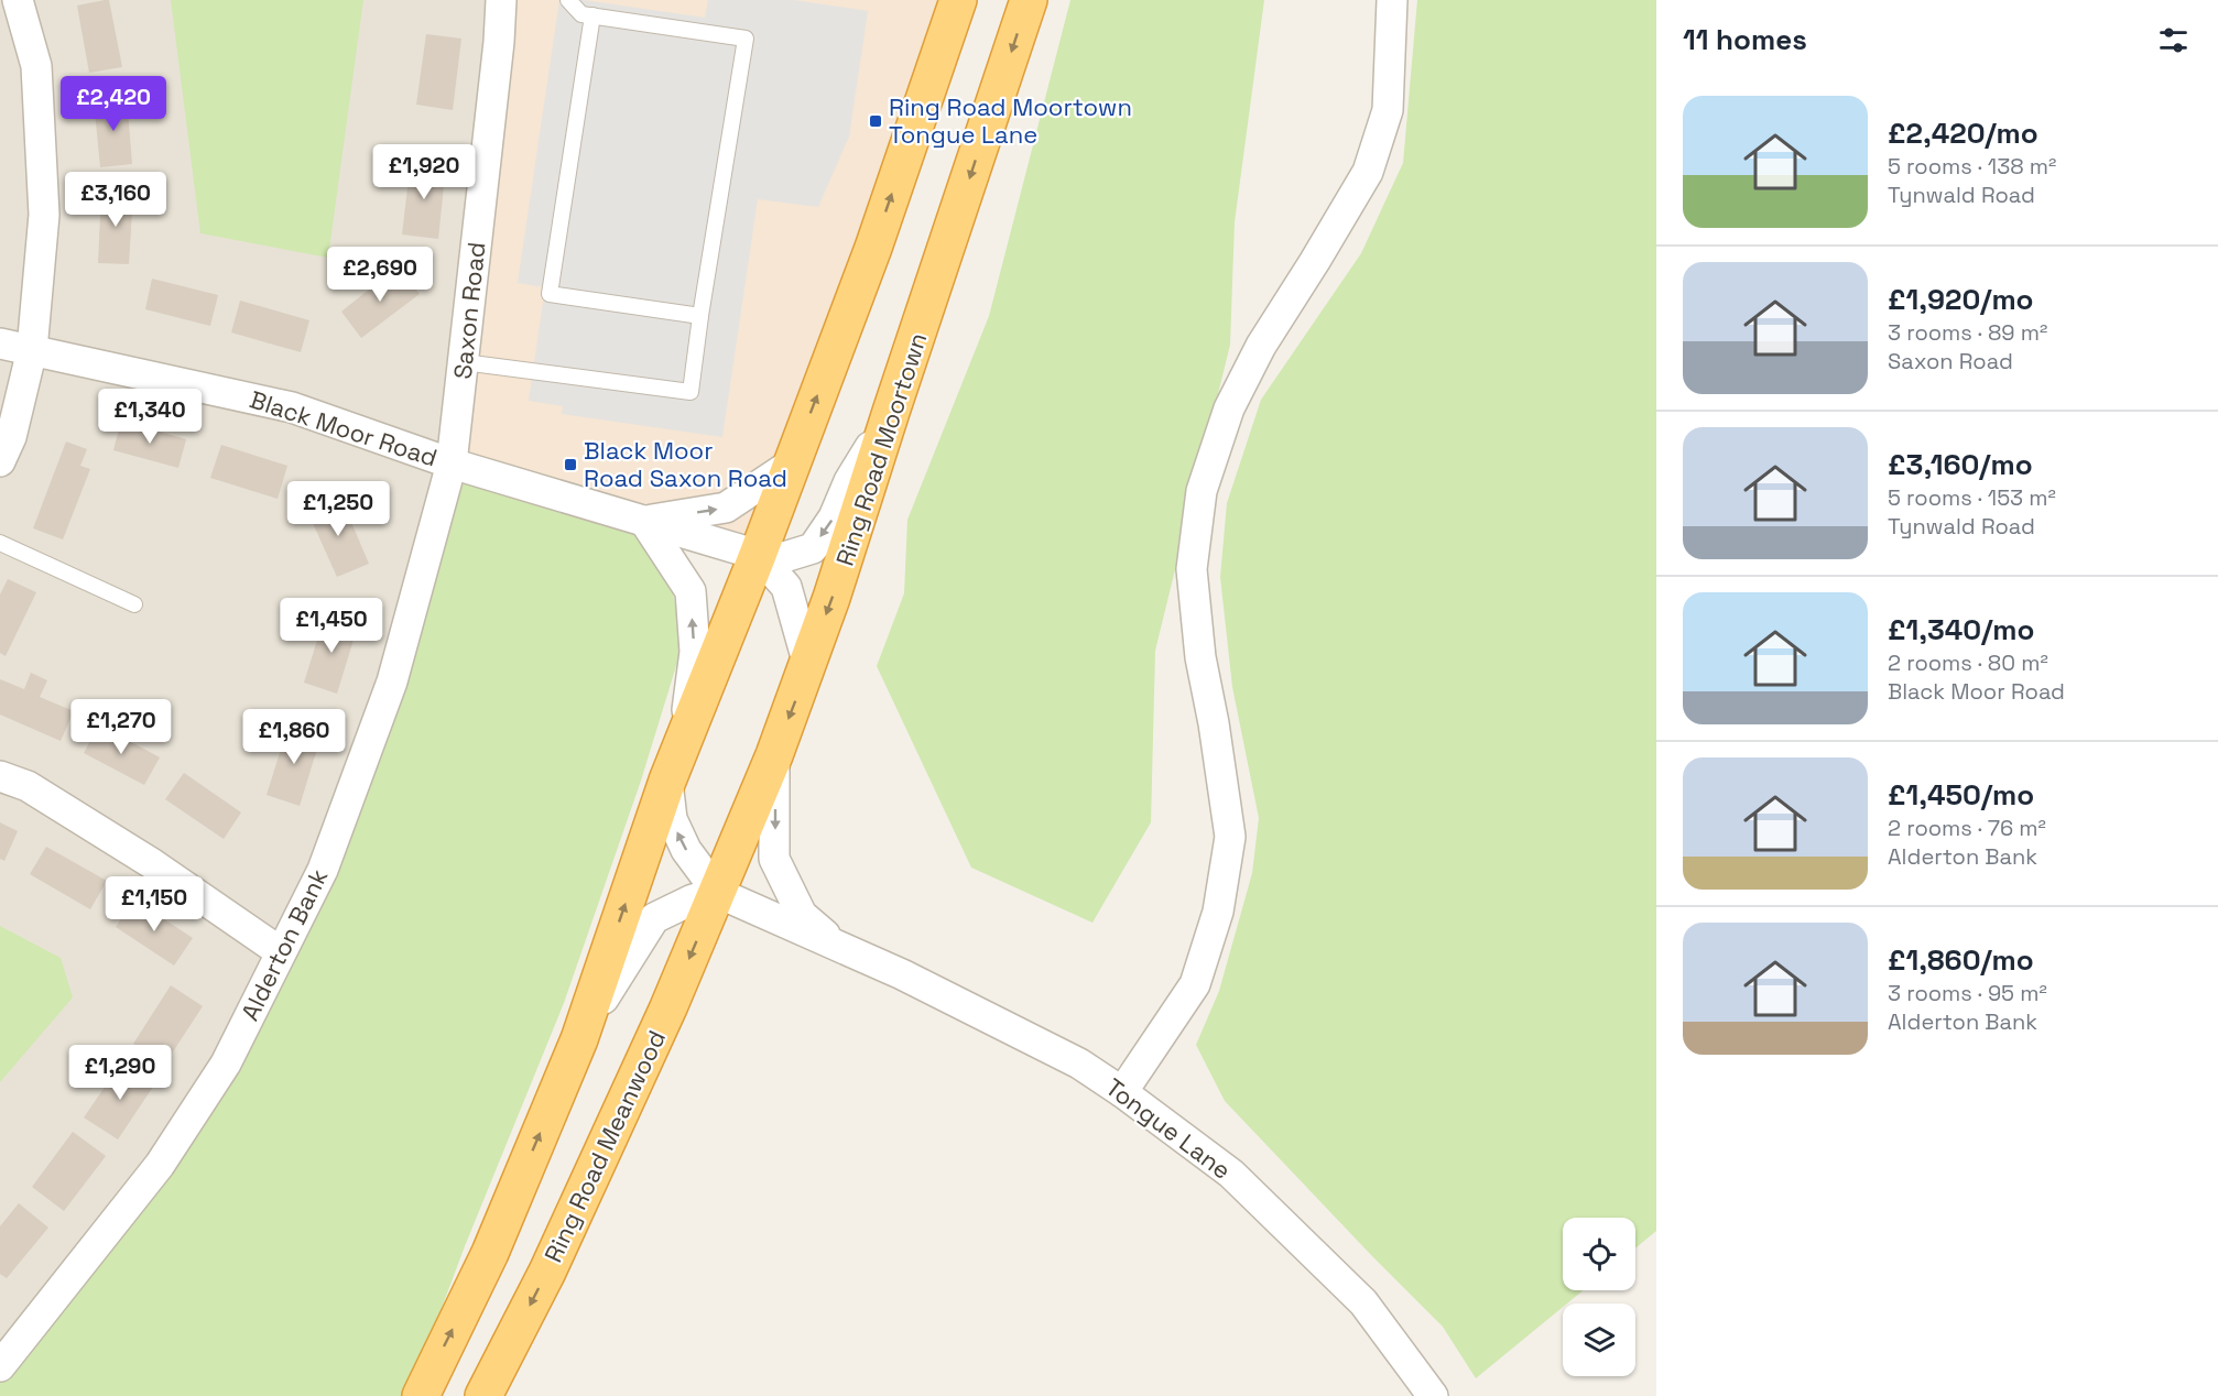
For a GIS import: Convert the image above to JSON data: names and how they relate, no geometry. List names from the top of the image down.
{
  "streets": {
    "highway": ["Ring Road Moortown", "Ring Road Meanwood"],
    "street": [
      "Saxon Road",
      "Black Moor Road",
      "Alderton Bank",
      "Tongue Lane"
    ]
  },
  "crossings": [
    ["Saxon Road", "Black Moor Road"],
    ["Saxon Road", "Alderton Bank"],
    ["Black Moor Road", "Ring Road Moortown"],
    ["Black Moor Road", "Alderton Bank"],
    ["Ring Road Moortown", "Tongue Lane"],
    ["Ring Road Moortown", "Ring Road Meanwood"],
    ["Tongue Lane", "Ring Road Meanwood"]
  ],
  "places": {
    "transit": ["Ring Road Moortown Tongue Lane", "Black Moor Road Saxon Road"]
  },
  "page": {
    "heading": "11 homes",
    "price": [
      "£2,420",
      "£1,920",
      "£3,160",
      "£2,690",
      "£1,340",
      "£1,250",
      "£1,450",
      "£1,270",
      "£1,860",
      "£1,150",
      "£1,290"
    ],
    "list": [
      {
        "name": "£2,420/mo",
        "note": "5 rooms · 138 m² · Tynwald Road"
      },
      {
        "name": "£1,920/mo",
        "note": "3 rooms · 89 m² · Saxon Road"
      },
      {
        "name": "£3,160/mo",
        "note": "5 rooms · 153 m² · Tynwald Road"
      },
      {
        "name": "£1,340/mo",
        "note": "2 rooms · 80 m² · Black Moor Road"
      },
      {
        "name": "£1,450/mo",
        "note": "2 rooms · 76 m² · Alderton Bank"
      },
      {
        "name": "£1,860/mo",
        "note": "3 rooms · 95 m² · Alderton Bank"
      }
    ]
  }
}
